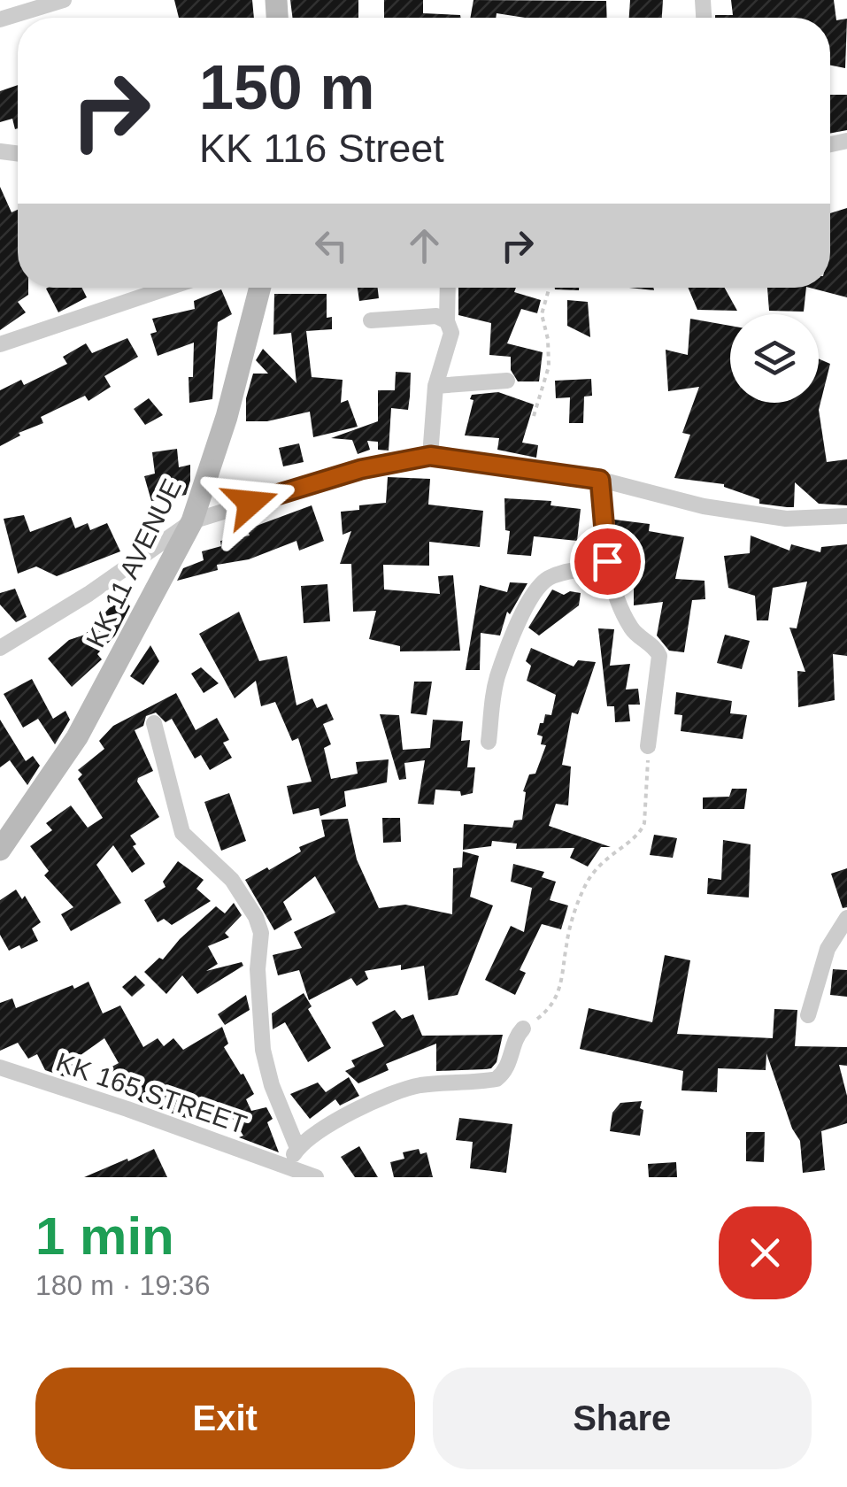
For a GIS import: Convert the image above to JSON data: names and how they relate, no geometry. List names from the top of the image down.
{
  "streets": {
    "main road": ["KK 11 AVENUE"],
    "street": ["KK 165 STREET"]
  },
  "page": {
    "turn": ["150 m", "KK 116 Street"],
    "heading": ["1 min", "180 m · 19:36"],
    "buttons": ["Exit", "Share"]
  }
}
